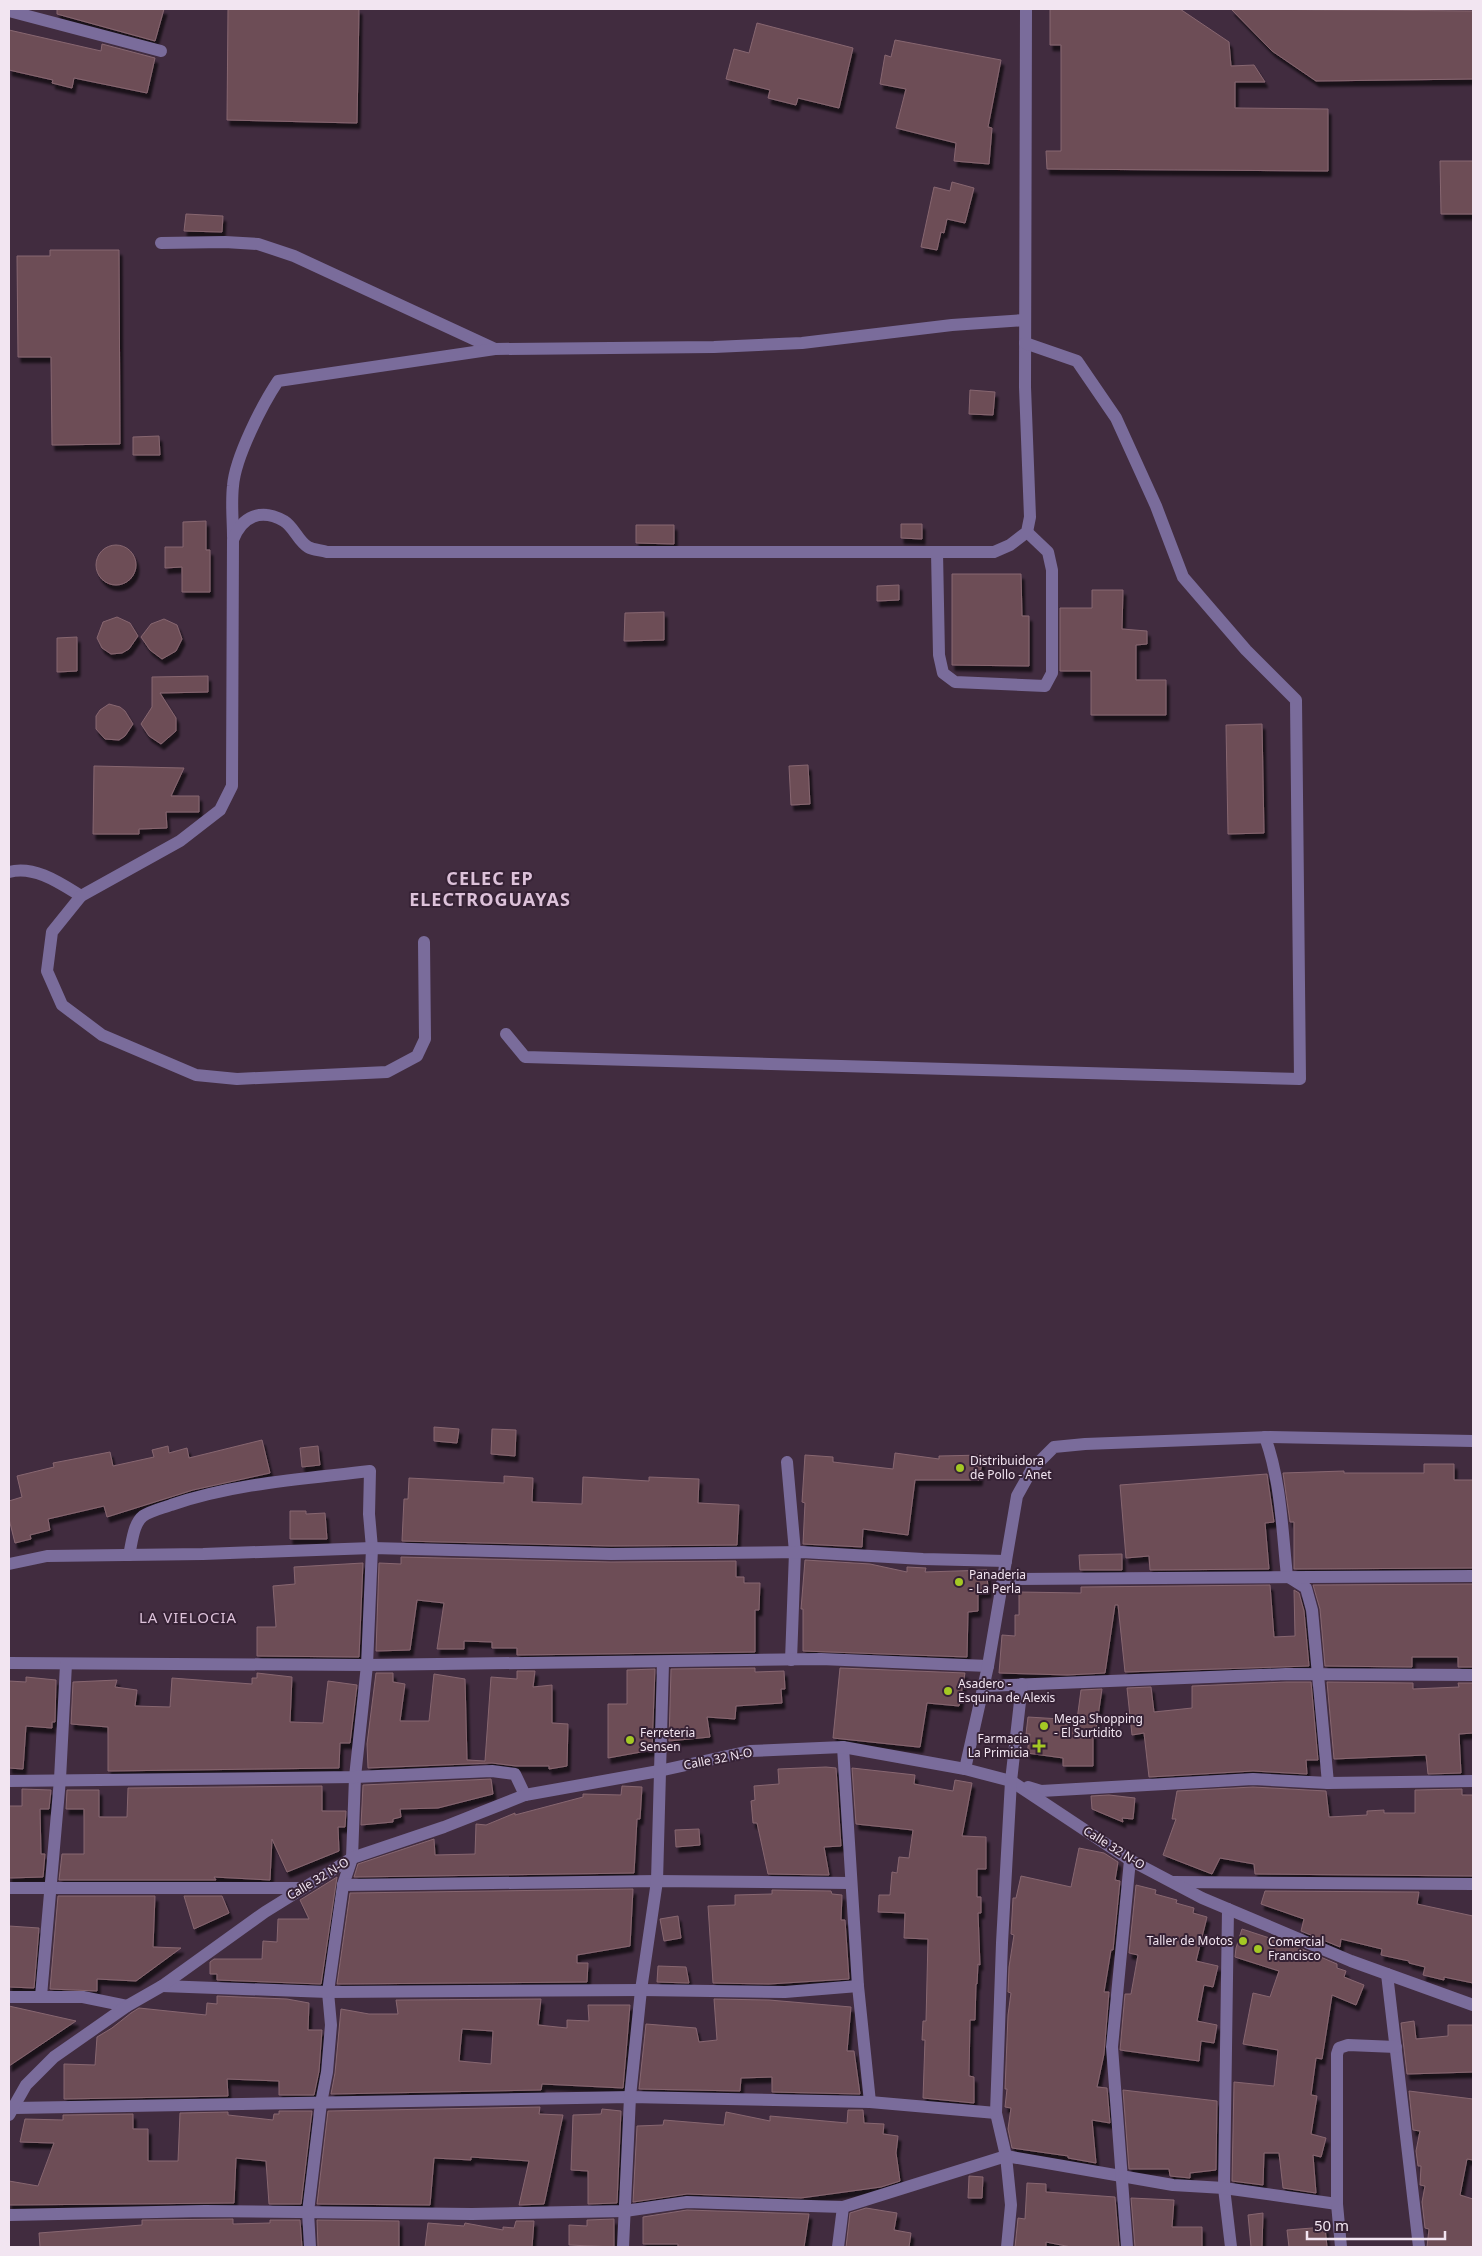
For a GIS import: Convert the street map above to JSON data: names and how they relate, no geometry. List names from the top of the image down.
{
  "streets": {
    "street": ["Calle 32 N-O"]
  },
  "districts": ["CELEC EP ELECTROGUAYAS", "LA VIELOCIA"],
  "places": {
    "other": [
      "Distribuidora de Pollo - Anet",
      "Panaderia - La Perla",
      "Asadero - Esquina de Alexis",
      "Mega Shopping - El Surtidito",
      "Ferreteria Sensen",
      "Taller de Motos",
      "Comercial Francisco"
    ],
    "health": ["Farmacia La Primicia"]
  },
  "scale_bar": "50 m"
}
